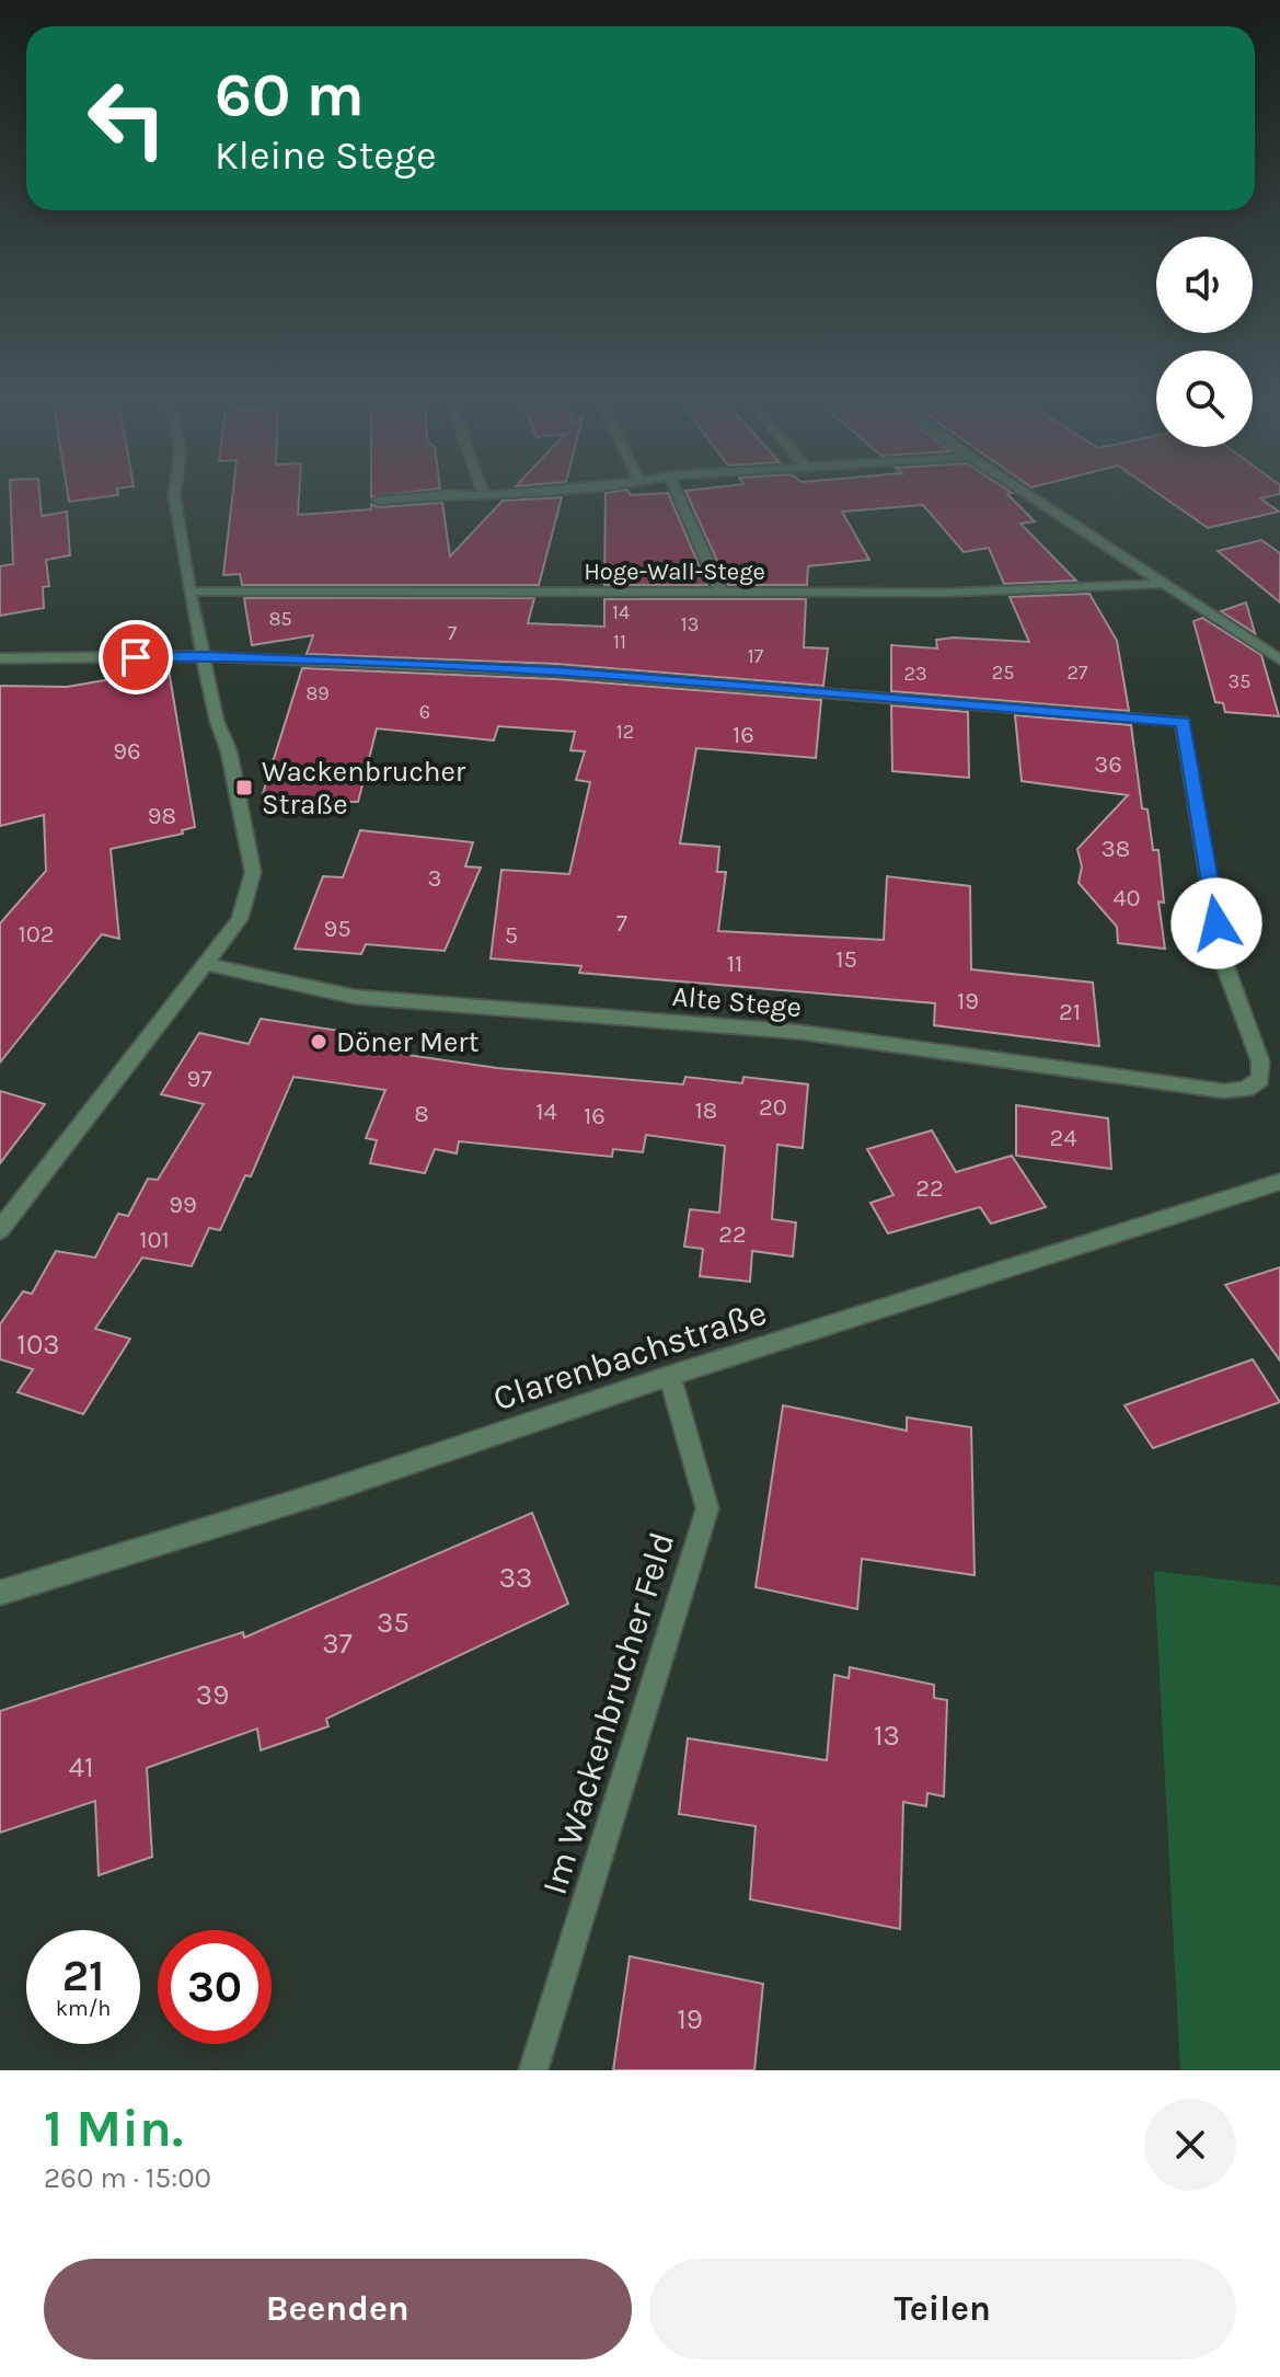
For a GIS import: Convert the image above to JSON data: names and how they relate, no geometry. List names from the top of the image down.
{
  "streets": {
    "street": [
      "Hoge-Wall-Stege",
      "Alte Stege",
      "Clarenbachstraße",
      "Im Wackenbrucher Feld"
    ]
  },
  "crossings": [
    ["Clarenbachstraße", "Im Wackenbrucher Feld"]
  ],
  "places": {
    "transit": ["Wackenbrucher Straße"],
    "other": ["Döner Mert"]
  },
  "house_numbers": [
    "14",
    "85",
    "13",
    "7",
    "11",
    "17",
    "25",
    "27",
    "23",
    "35",
    "89",
    "6",
    "12",
    "16",
    "96",
    "36",
    "98",
    "38",
    "3",
    "40",
    "7",
    "95",
    "102",
    "5",
    "15",
    "11",
    "19",
    "21",
    "97",
    "20",
    "18",
    "14",
    "8",
    "16",
    "24",
    "22",
    "99",
    "22",
    "101",
    "103",
    "33",
    "35",
    "37",
    "39",
    "13",
    "41",
    "19"
  ],
  "page": {
    "turn": ["60 m", "Kleine Stege"],
    "speed": "21 km/h",
    "limit": "30",
    "heading": ["1 Min.", "260 m · 15:00"],
    "buttons": ["Beenden", "Teilen"]
  }
}
